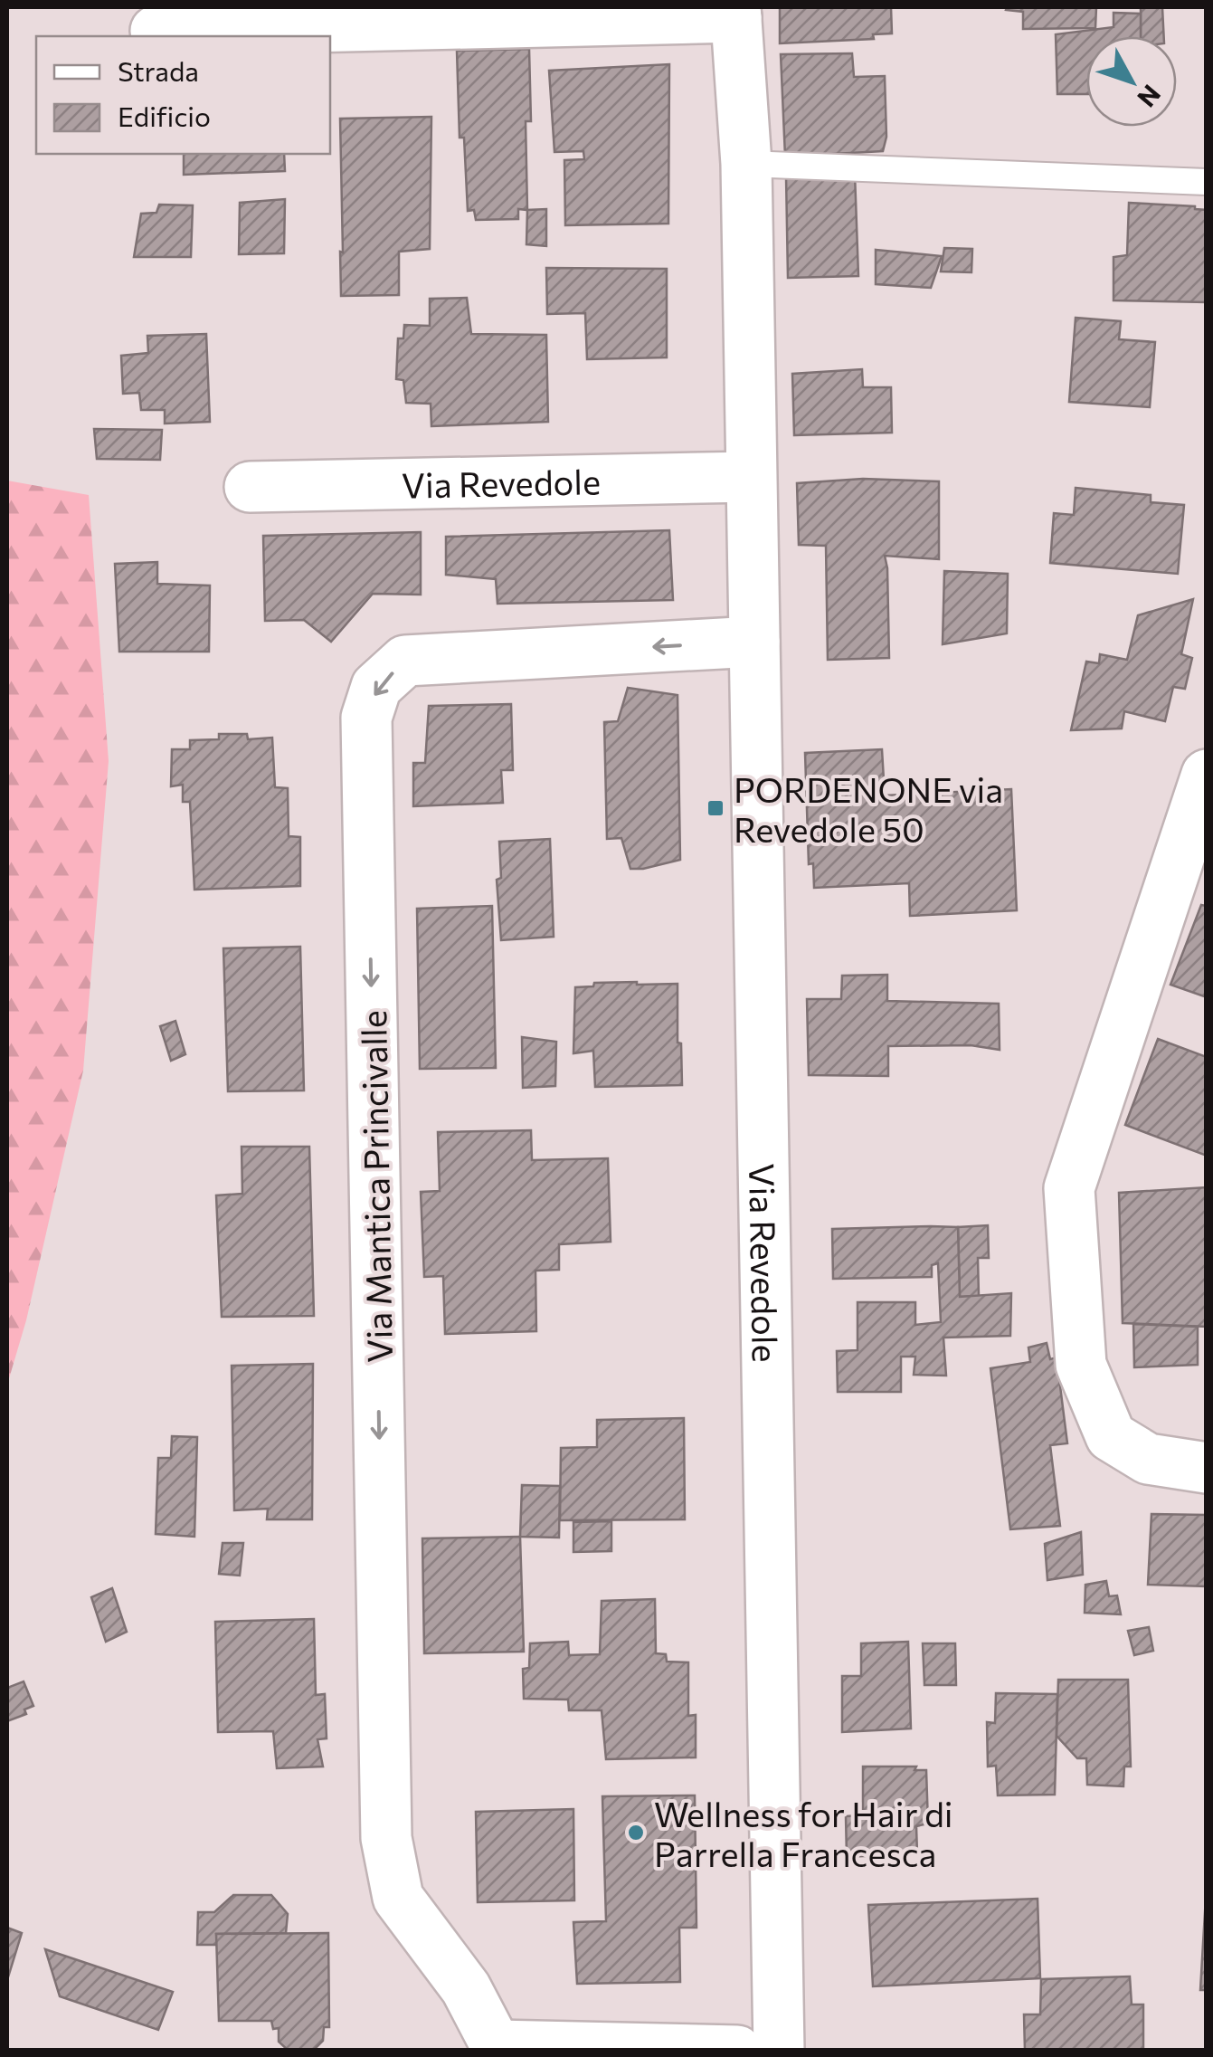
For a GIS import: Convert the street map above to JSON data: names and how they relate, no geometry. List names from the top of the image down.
{
  "streets": {
    "street": ["Via Revedole", "Via Mantica Princivalle"]
  },
  "crossings": [
    ["Via Revedole", "Via Mantica Princivalle"]
  ],
  "one_way": ["Via Mantica Princivalle"],
  "places": {
    "transit": ["PORDENONE via Revedole 50"],
    "other": ["Wellness for Hair di Parrella Francesca"]
  },
  "legend": ["Strada", "Edificio"],
  "north": "bottom right"
}
